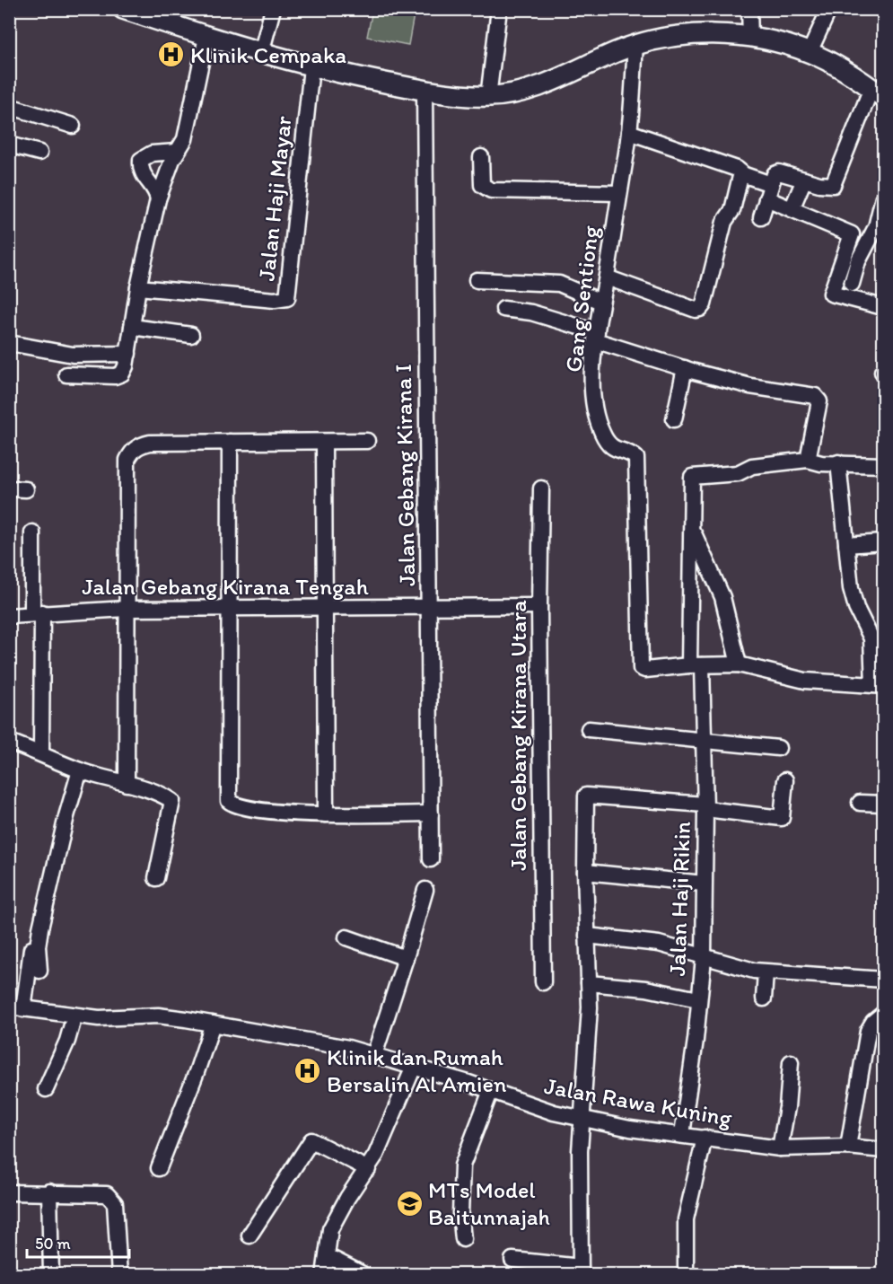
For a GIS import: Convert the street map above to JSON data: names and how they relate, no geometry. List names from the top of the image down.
{
  "streets": {
    "street": [
      "Jalan Haji Mayar",
      "Gang Sentiong",
      "Jalan Gebang Kirana I",
      "Jalan Gebang Kirana Tengah",
      "Jalan Gebang Kirana Utara",
      "Jalan Haji Rikin",
      "Jalan Rawa Kuning"
    ]
  },
  "crossings": [
    ["Gang Sentiong", "Jalan Haji Rikin"],
    ["Jalan Gebang Kirana I", "Jalan Gebang Kirana Tengah"],
    ["Jalan Gebang Kirana Tengah", "Jalan Gebang Kirana Utara"],
    ["Jalan Haji Rikin", "Jalan Rawa Kuning"]
  ],
  "places": {
    "hospital": ["Klinik Cempaka", "Klinik dan Rumah Bersalin Al Amien"],
    "school or university": ["MTs Model Baitunnajah"]
  },
  "scale_bar": "50 m"
}
